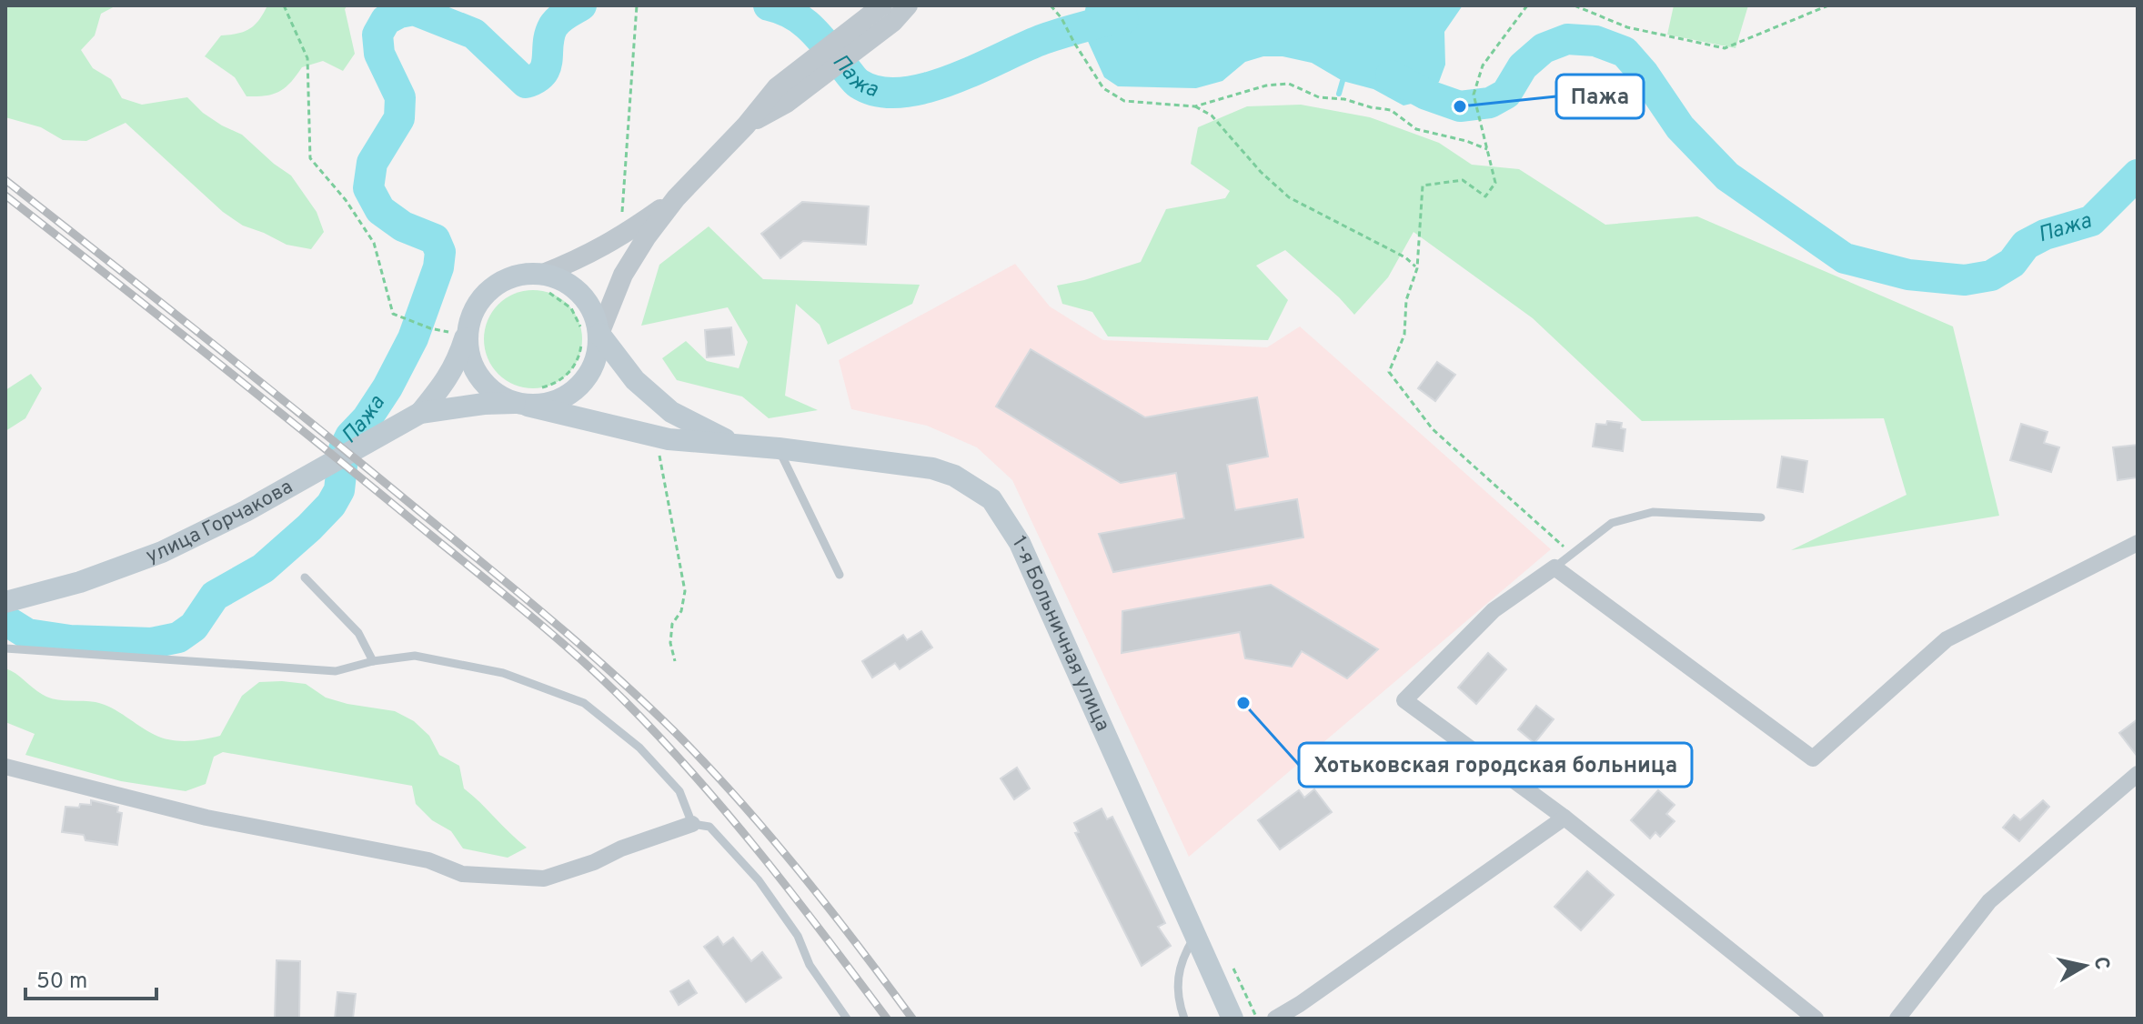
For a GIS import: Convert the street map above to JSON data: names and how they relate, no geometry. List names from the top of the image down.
{
  "streets": {
    "main road": ["улица Горчакова", "1-я Больничная улица"]
  },
  "water": ["Пажа"],
  "places": ["Пажа", "Хотьковская городская больница"],
  "scale_bar": "50 m",
  "north": "right"
}
